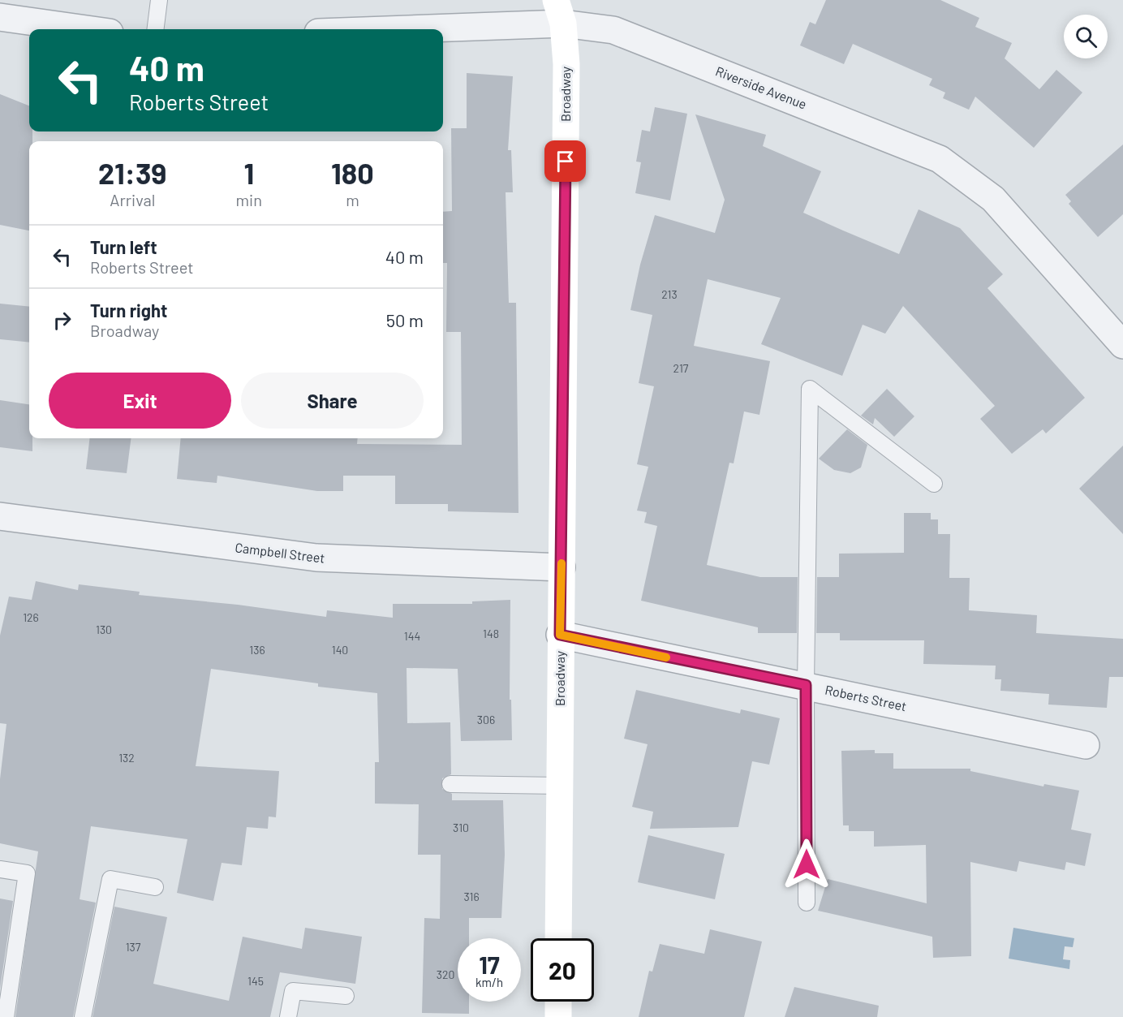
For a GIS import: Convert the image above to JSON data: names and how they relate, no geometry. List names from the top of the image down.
{
  "streets": {
    "main road": ["Broadway"],
    "street": ["Riverside Avenue", "Campbell Street", "Roberts Street"]
  },
  "crossings": [
    ["Riverside Avenue", "Broadway"],
    ["Broadway", "Campbell Street"],
    ["Broadway", "Roberts Street"]
  ],
  "house_numbers": [
    "213",
    "217",
    "126",
    "130",
    "148",
    "144",
    "136",
    "140",
    "306",
    "132",
    "310",
    "316",
    "137",
    "320",
    "145"
  ],
  "page": {
    "turn": ["40 m", "Roberts Street"],
    "eta": [
      "21:39",
      "Arrival",
      "1",
      "min",
      "180",
      "m"
    ],
    "list": [
      {
        "name": "Turn left",
        "note": "Roberts Street",
        "value": "40 m"
      },
      {
        "name": "Turn right",
        "note": "Broadway",
        "value": "50 m"
      }
    ],
    "buttons": ["Exit", "Share"],
    "speed": "17 km/h",
    "limit": "20"
  }
}
